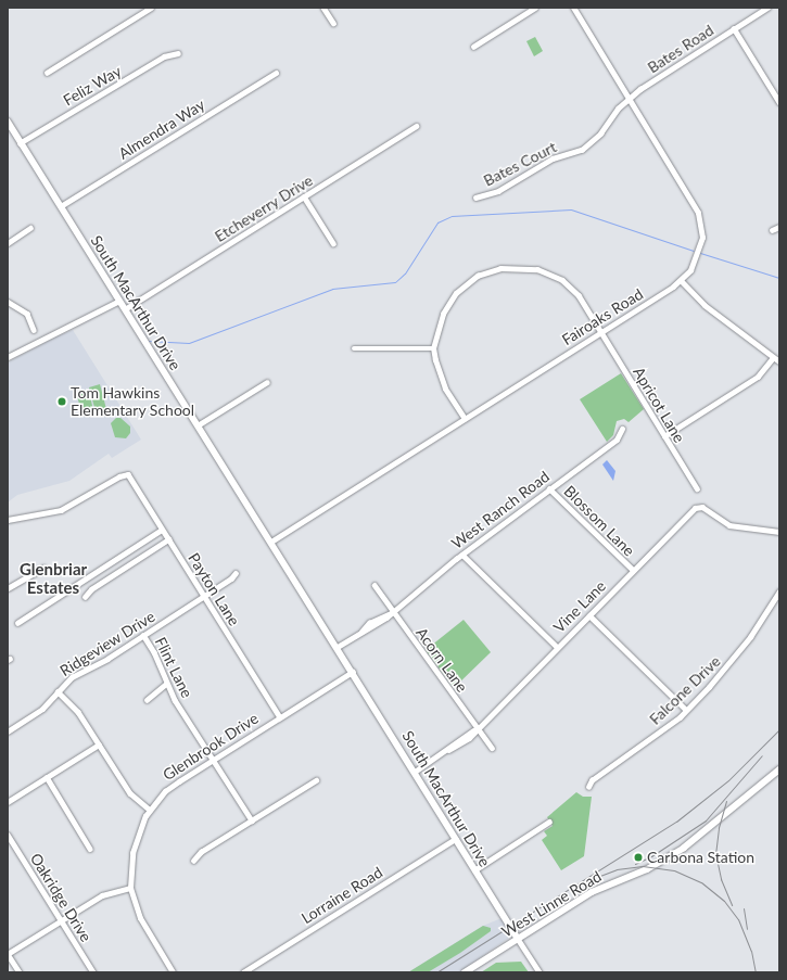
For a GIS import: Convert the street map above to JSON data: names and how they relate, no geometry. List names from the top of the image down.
{
  "streets": {
    "street": [
      "Bates Road",
      "Feliz Way",
      "Almendra Way",
      "Bates Court",
      "Etcheverry Drive",
      "South MacArthur Drive",
      "Fairoaks Road",
      "Apricot Lane",
      "West Ranch Road",
      "Blossom Lane",
      "Payton Lane",
      "Vine Lane",
      "Ridgeview Drive",
      "Acorn Lane",
      "Flint Lane",
      "Falcone Drive",
      "Glenbrook Drive",
      "Lorraine Road",
      "Oakridge Drive",
      "West Linne Road"
    ]
  },
  "crossings": [
    ["Bates Road", "Bates Court"],
    ["Bates Road", "Fairoaks Road"],
    ["Feliz Way", "South MacArthur Drive"],
    ["Almendra Way", "South MacArthur Drive"],
    ["Bates Court", "Fairoaks Road"],
    ["Etcheverry Drive", "South MacArthur Drive"],
    ["South MacArthur Drive", "Fairoaks Road"],
    ["South MacArthur Drive", "West Ranch Road"],
    ["South MacArthur Drive", "Vine Lane"],
    ["South MacArthur Drive", "Glenbrook Drive"],
    ["South MacArthur Drive", "Lorraine Road"],
    ["South MacArthur Drive", "West Linne Road"],
    ["Fairoaks Road", "Apricot Lane"],
    ["West Ranch Road", "Blossom Lane"],
    ["West Ranch Road", "Acorn Lane"],
    ["Blossom Lane", "Vine Lane"],
    ["Payton Lane", "Ridgeview Drive"],
    ["Payton Lane", "Glenbrook Drive"],
    ["Vine Lane", "Acorn Lane"],
    ["Ridgeview Drive", "Flint Lane"],
    ["Flint Lane", "Glenbrook Drive"]
  ],
  "districts": ["Glenbriar Estates"],
  "places": ["Tom Hawkins Elementary School", "Carbona Station"]
}
